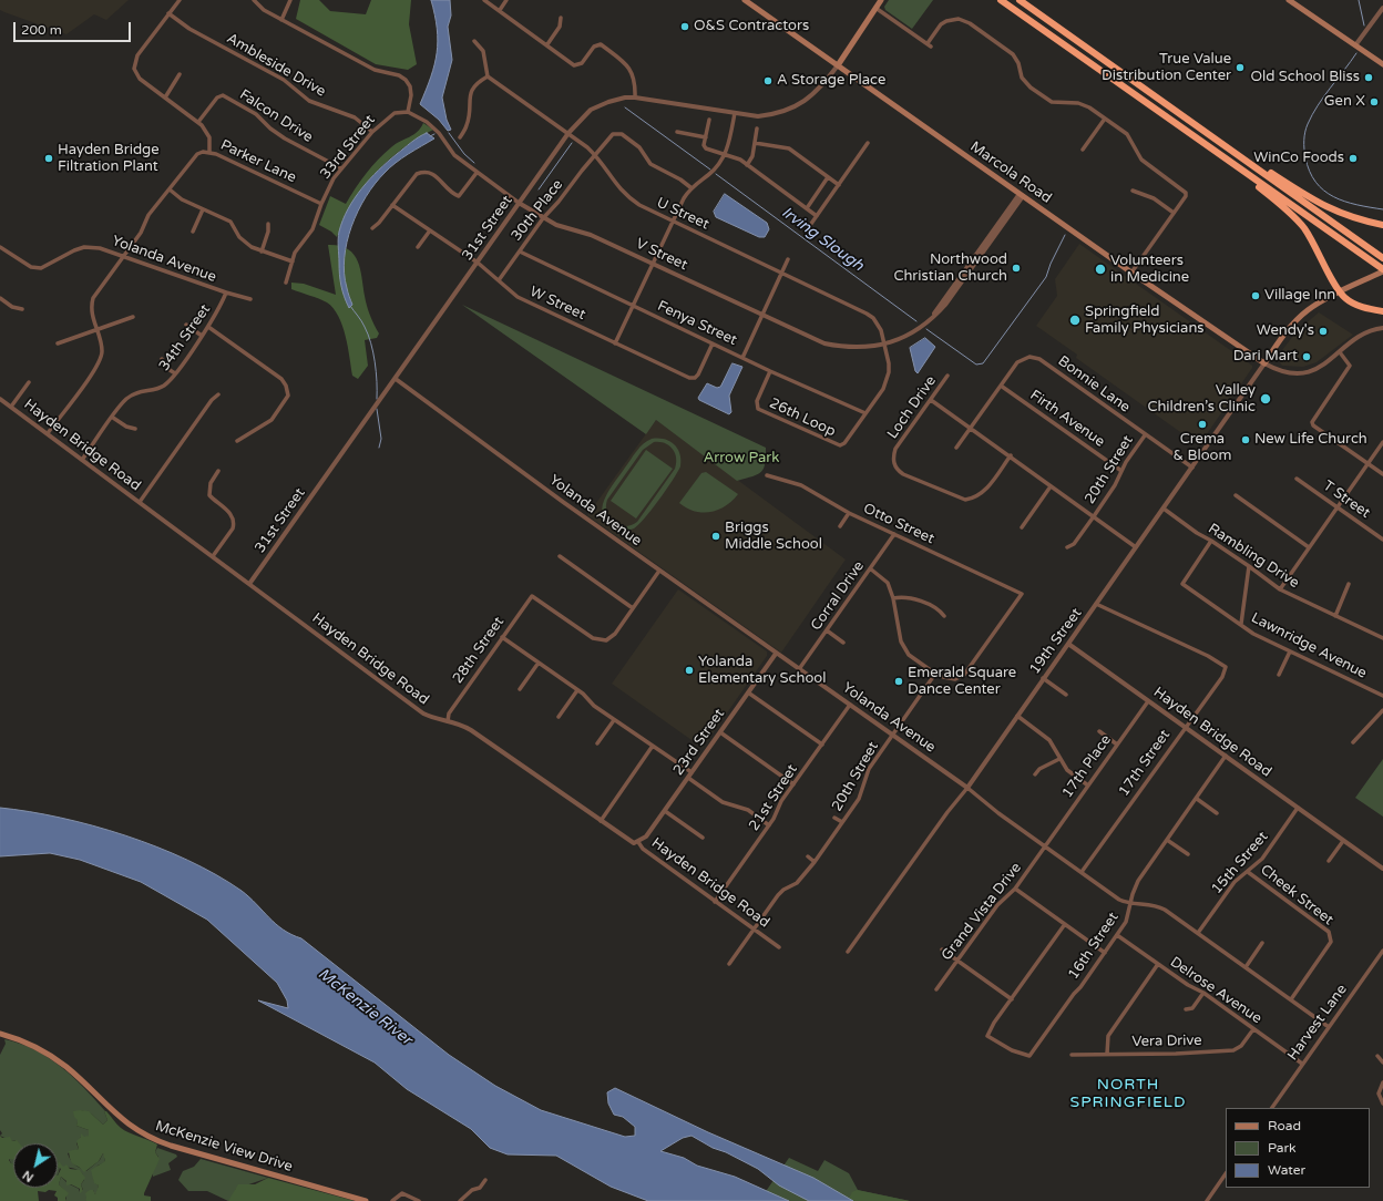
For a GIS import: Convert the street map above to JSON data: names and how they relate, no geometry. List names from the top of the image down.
{
  "streets": {
    "main road": ["Marcola Road", "McKenzie View Drive"],
    "street": [
      "Ambleside Drive",
      "Falcon Drive",
      "33rd Street",
      "Parker Lane",
      "30th Place",
      "U Street",
      "31st Street",
      "V Street",
      "Yolanda Avenue",
      "W Street",
      "Fenya Street",
      "34th Street",
      "Bonnie Lane",
      "Loch Drive",
      "26th Loop",
      "Firth Avenue",
      "Hayden Bridge Road",
      "20th Street",
      "T Street",
      "Otto Street",
      "Rambling Drive",
      "Corral Drive",
      "19th Street",
      "Lawnridge Avenue",
      "28th Street",
      "23rd Street",
      "17th Street",
      "17th Place",
      "21st Street",
      "15th Street",
      "Cheek Street",
      "Grand Vista Drive",
      "16th Street",
      "Delrose Avenue",
      "Harvest Lane",
      "Vera Drive"
    ]
  },
  "crossings": [
    ["Ambleside Drive", "33rd Street"],
    ["Falcon Drive", "33rd Street"],
    ["33rd Street", "Parker Lane"],
    ["33rd Street", "V Street"],
    ["Marcola Road", "31st Street"],
    ["Marcola Road", "V Street"],
    ["Marcola Road", "19th Street"],
    ["30th Place", "U Street"],
    ["30th Place", "V Street"],
    ["30th Place", "W Street"],
    ["30th Place", "Fenya Street"],
    ["U Street", "31st Street"],
    ["U Street", "V Street"],
    ["U Street", "26th Loop"],
    ["31st Street", "V Street"],
    ["31st Street", "Yolanda Avenue"],
    ["31st Street", "W Street"],
    ["31st Street", "Hayden Bridge Road"],
    ["V Street", "26th Loop"],
    ["Yolanda Avenue", "34th Street"],
    ["Yolanda Avenue", "20th Street"],
    ["Yolanda Avenue", "Corral Drive"],
    ["Yolanda Avenue", "19th Street"],
    ["Yolanda Avenue", "23rd Street"],
    ["Yolanda Avenue", "17th Street"],
    ["Yolanda Avenue", "17th Place"],
    ["Yolanda Avenue", "21st Street"],
    ["Yolanda Avenue", "15th Street"],
    ["Yolanda Avenue", "Cheek Street"],
    ["Yolanda Avenue", "Grand Vista Drive"],
    ["Yolanda Avenue", "16th Street"],
    ["Yolanda Avenue", "Harvest Lane"],
    ["W Street", "Fenya Street"],
    ["Fenya Street", "26th Loop"],
    ["34th Street", "Hayden Bridge Road"],
    ["Bonnie Lane", "Firth Avenue"],
    ["Bonnie Lane", "20th Street"],
    ["Bonnie Lane", "19th Street"],
    ["Firth Avenue", "20th Street"],
    ["Hayden Bridge Road", "20th Street"],
    ["Hayden Bridge Road", "19th Street"],
    ["Hayden Bridge Road", "28th Street"],
    ["Hayden Bridge Road", "23rd Street"],
    ["Hayden Bridge Road", "17th Street"],
    ["Hayden Bridge Road", "17th Place"],
    ["Hayden Bridge Road", "21st Street"],
    ["Hayden Bridge Road", "15th Street"],
    ["Hayden Bridge Road", "16th Street"],
    ["20th Street", "Otto Street"],
    ["Otto Street", "Corral Drive"],
    ["Rambling Drive", "19th Street"],
    ["Rambling Drive", "Lawnridge Avenue"],
    ["19th Street", "17th Street"],
    ["17th Place", "Grand Vista Drive"],
    ["15th Street", "Cheek Street"],
    ["16th Street", "Delrose Avenue"],
    ["Delrose Avenue", "Harvest Lane"],
    ["Delrose Avenue", "Vera Drive"]
  ],
  "districts": ["NORTH SPRINGFIELD"],
  "water": ["Irving Slough", "McKenzie River"],
  "parks": ["Arrow Park"],
  "places": [
    "O&S Contractors",
    "True Value Distribution Center",
    "Old School Bliss",
    "A Storage Place",
    "Gen X",
    "Hayden Bridge Filtration Plant",
    "WinCo Foods",
    "Northwood Christian Church",
    "Volunteers in Medicine",
    "Village Inn",
    "Springfield Family Physicians",
    "Wendy's",
    "Dari Mart",
    "Valley Children’s Clinic",
    "Crema & Bloom",
    "New Life Church",
    "Briggs Middle School",
    "Yolanda Elementary School",
    "Emerald Square Dance Center"
  ],
  "legend": ["Road", "Park", "Water"],
  "scale_bar": "200 m",
  "north": "bottom left"
}
